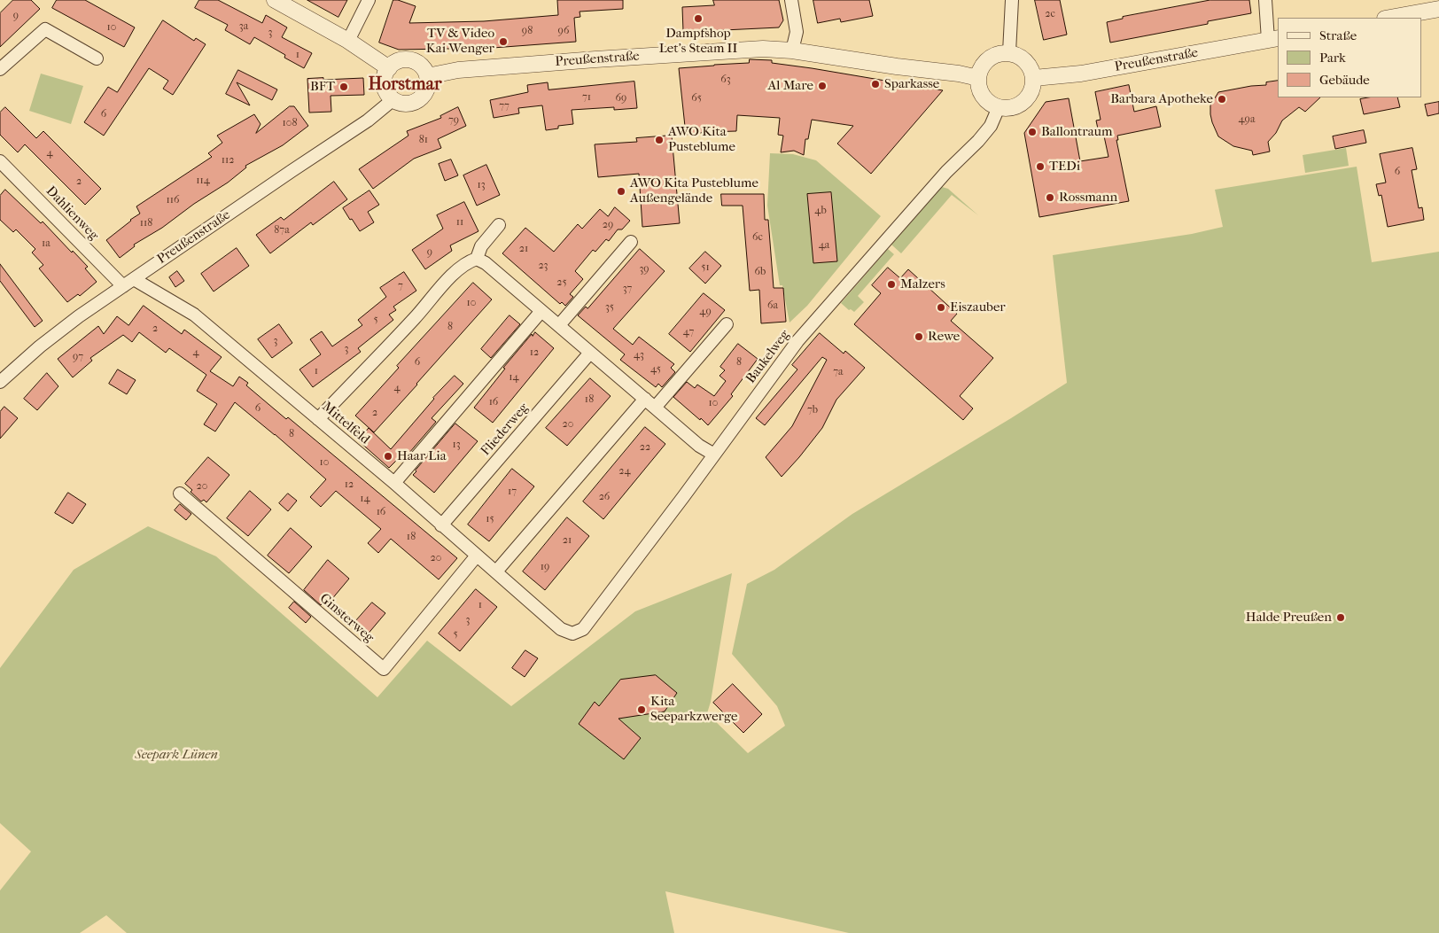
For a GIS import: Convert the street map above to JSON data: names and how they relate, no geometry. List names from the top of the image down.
{
  "streets": {
    "street": [
      "Preußenstraße",
      "Dahlienweg",
      "Baukelweg",
      "Mittelfeld",
      "Fliederweg",
      "Ginsterweg"
    ]
  },
  "crossings": [
    ["Preußenstraße", "Dahlienweg"],
    ["Preußenstraße", "Baukelweg"],
    ["Preußenstraße", "Mittelfeld"],
    ["Baukelweg", "Mittelfeld"],
    ["Mittelfeld", "Fliederweg"],
    ["Mittelfeld", "Ginsterweg"]
  ],
  "districts": ["Horstmar"],
  "parks": ["Seepark Lünen"],
  "places": [
    "Dampfshop Let's Steam II",
    "TV & Video Kai Wenger",
    "Sparkasse",
    "Al Mare",
    "BFT",
    "Barbara Apotheke",
    "Ballontraum",
    "AWO Kita Pusteblume",
    "TEDi",
    "AWO Kita Pusteblume Außengelände",
    "Rossmann",
    "Malzers",
    "Eiszauber",
    "Rewe",
    "Haar Lia",
    "Halde Preußen",
    "Kita Seeparkzwerge"
  ],
  "house_numbers": [
    "2c",
    "9",
    "3a",
    "10",
    "98",
    "96",
    "3",
    "1",
    "63",
    "71",
    "69",
    "65",
    "77",
    "6",
    "49a",
    "79",
    "108",
    "81",
    "4",
    "112",
    "6",
    "114",
    "2",
    "13",
    "116",
    "4b",
    "11",
    "118",
    "29",
    "87a",
    "6c",
    "1a",
    "4a",
    "21",
    "9",
    "23",
    "51",
    "39",
    "6b",
    "25",
    "7",
    "37",
    "10",
    "6a",
    "35",
    "49",
    "5",
    "8",
    "2",
    "47",
    "3",
    "3",
    "4",
    "12",
    "43",
    "97",
    "6",
    "8",
    "45",
    "1",
    "7a",
    "14",
    "4",
    "18",
    "16",
    "10",
    "6",
    "7b",
    "2",
    "20",
    "8",
    "13",
    "22",
    "10",
    "24",
    "12",
    "20",
    "17",
    "26",
    "14",
    "16",
    "15",
    "18",
    "21",
    "20",
    "19",
    "1",
    "3",
    "5"
  ],
  "legend": ["Straße", "Park", "Gebäude"]
}
